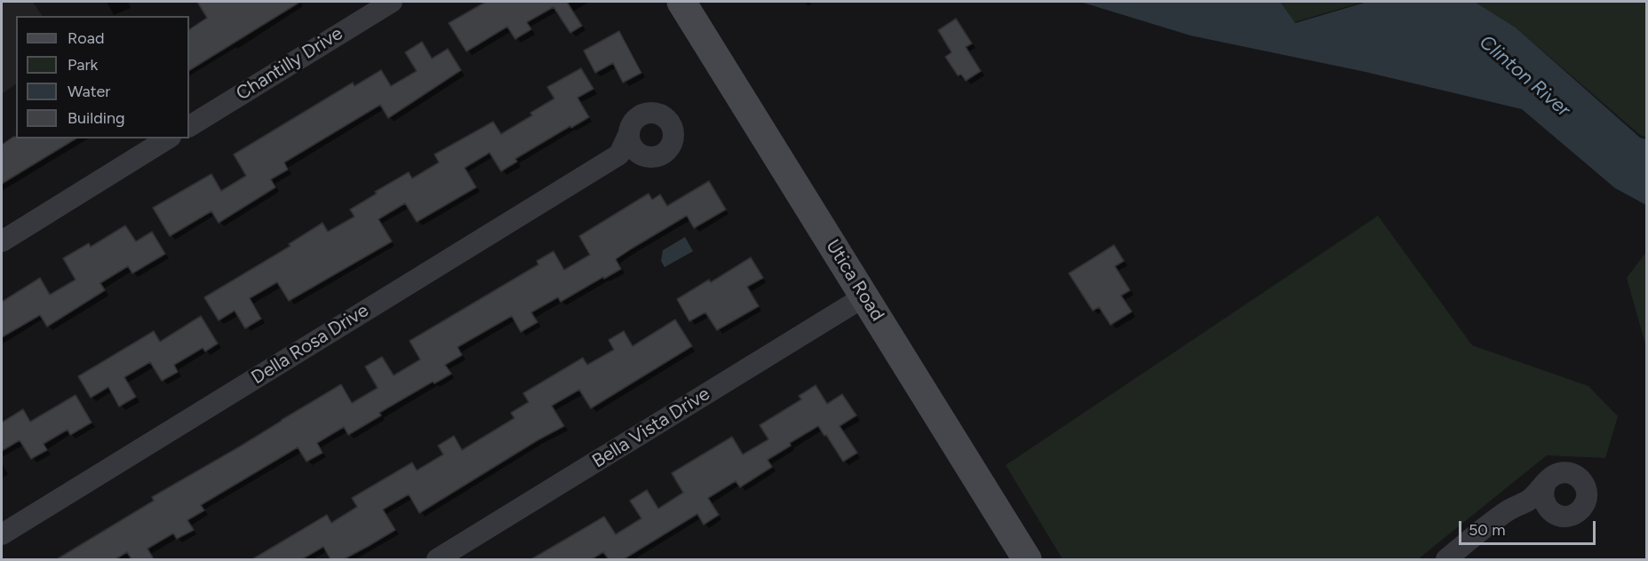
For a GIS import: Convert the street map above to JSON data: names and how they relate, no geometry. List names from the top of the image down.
{
  "streets": {
    "street": [
      "Chantilly Drive",
      "Utica Road",
      "Della Rosa Drive",
      "Bella Vista Drive"
    ]
  },
  "crossings": [
    ["Utica Road", "Bella Vista Drive"]
  ],
  "water": ["Clinton River"],
  "legend": [
    "Road",
    "Park",
    "Water",
    "Building"
  ],
  "scale_bar": "50 m"
}
